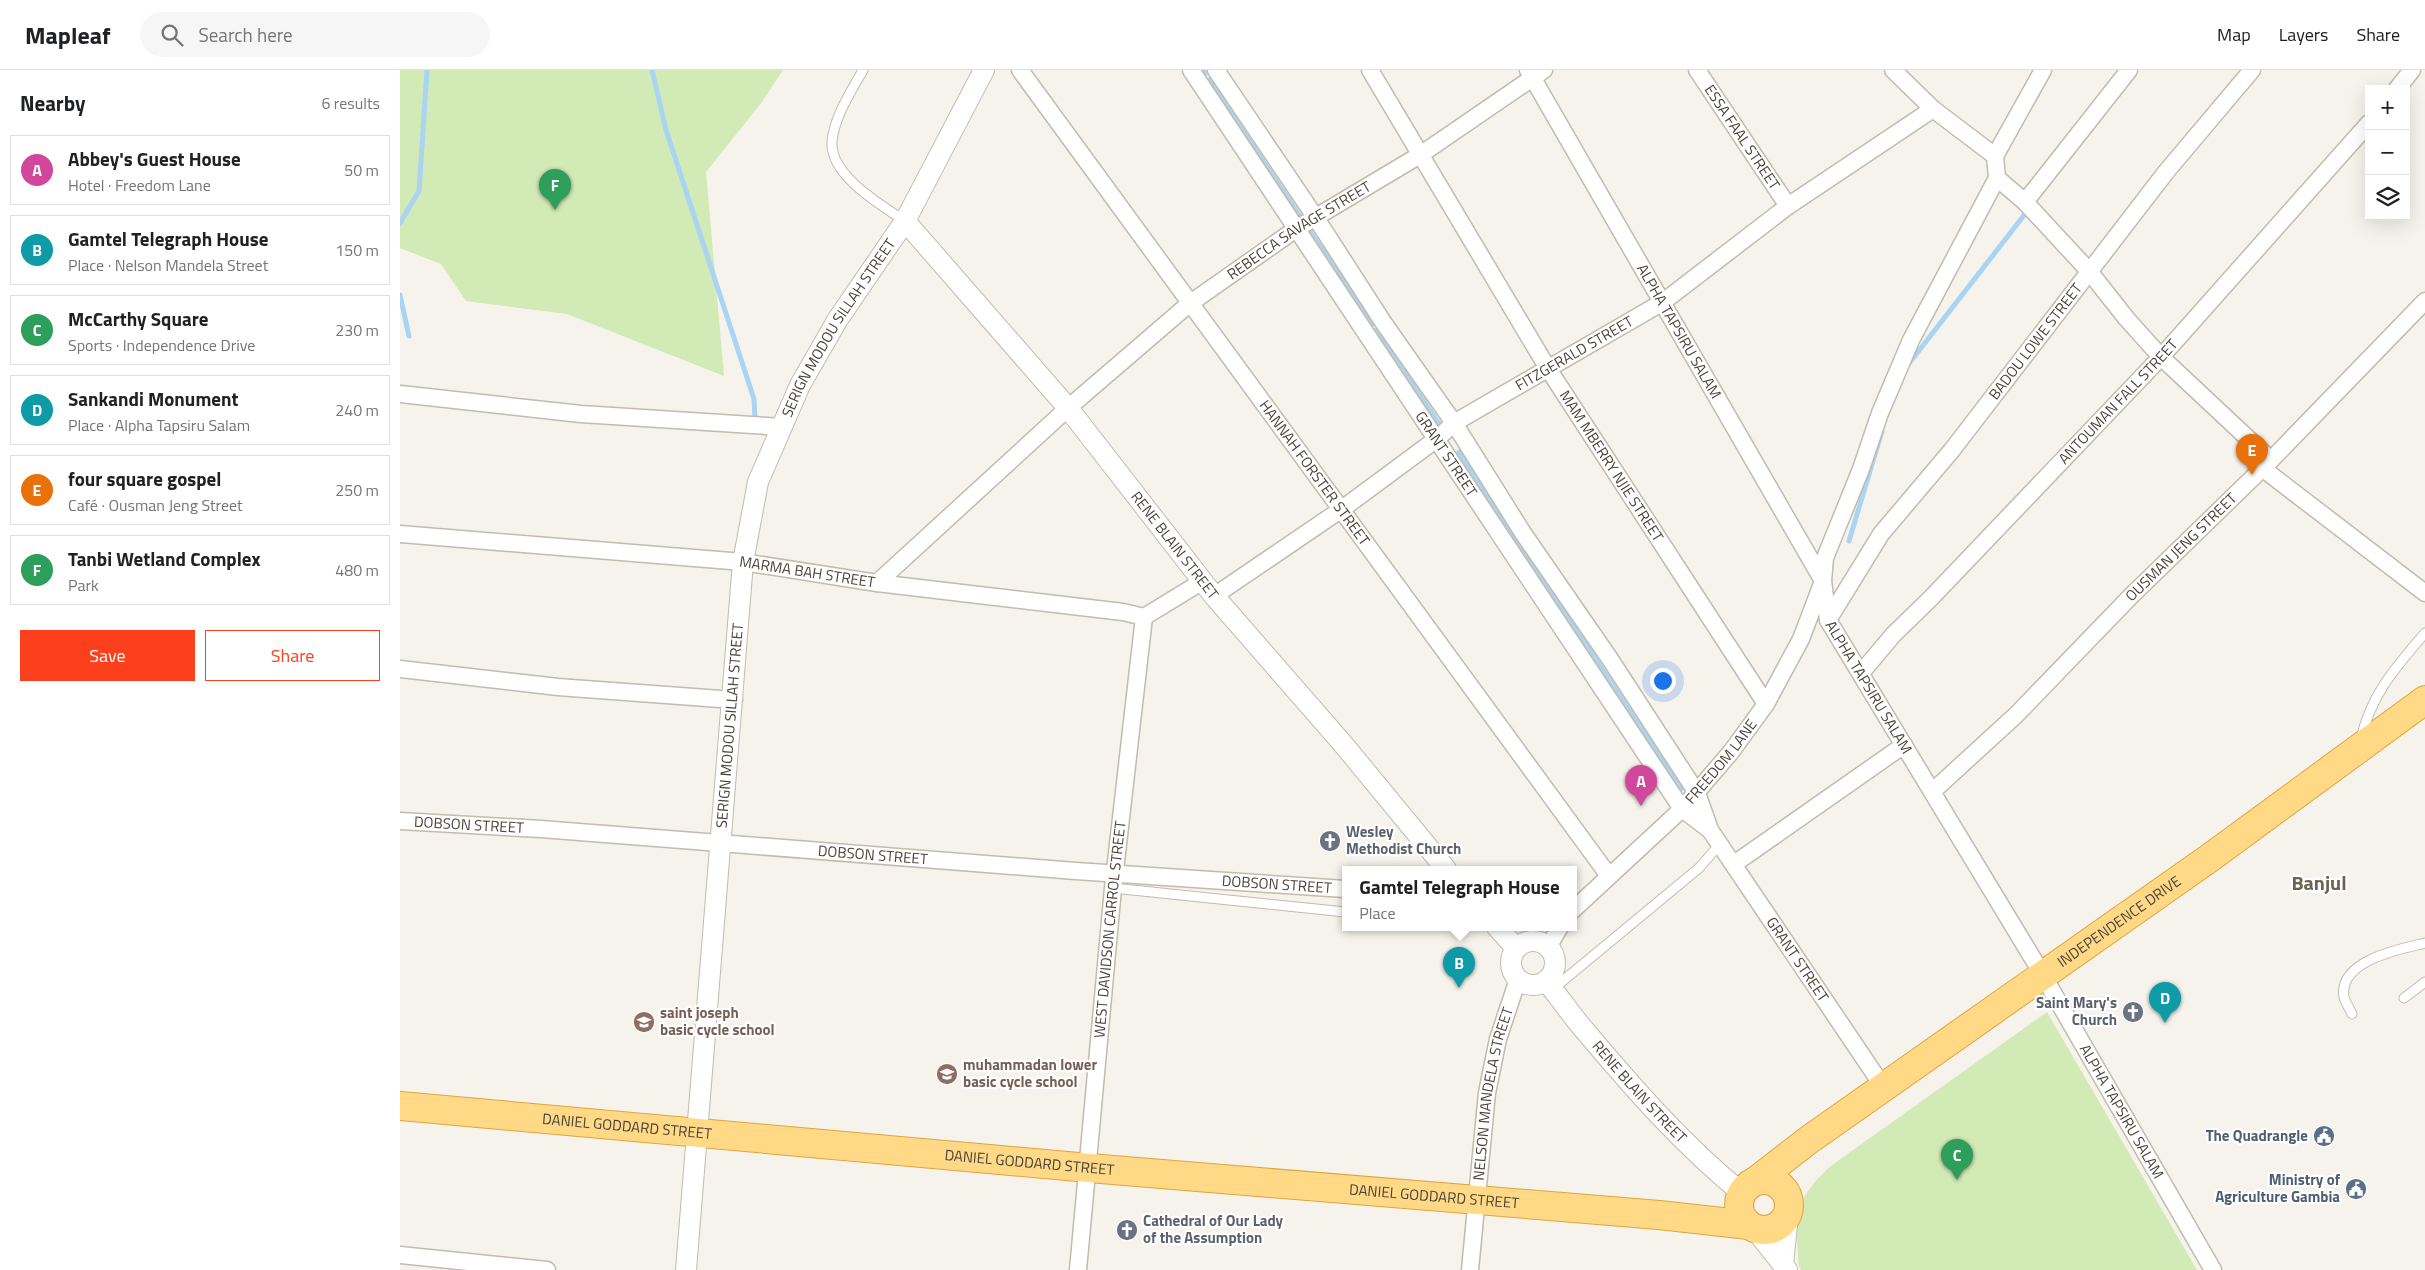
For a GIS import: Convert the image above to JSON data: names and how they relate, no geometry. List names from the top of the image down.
{
  "streets": {
    "highway": ["INDEPENDENCE DRIVE", "DANIEL GODDARD STREET"],
    "street": [
      "ESSA FAAL STREET",
      "REBECCA SAVAGE STREET",
      "SERIGN MODOU SILLAH STREET",
      "ALPHA TAPSIRU SALAM",
      "BADOU LOWE STREET",
      "FITZGERALD STREET",
      "ANTOUMAN FALL STREET",
      "GRANT STREET",
      "MAM MBERRY NJIE STREET",
      "HANNAH FORSTER STREET",
      "RENE BLAIN STREET",
      "OUSMAN JENG STREET",
      "MARMA BAH STREET",
      "FREEDOM LANE",
      "DOBSON STREET",
      "WEST DAVIDSON CARROL STREET",
      "NELSON MANDELA STREET"
    ]
  },
  "crossings": [
    ["ESSA FAAL STREET", "FITZGERALD STREET"],
    ["REBECCA SAVAGE STREET", "ALPHA TAPSIRU SALAM"],
    ["REBECCA SAVAGE STREET", "GRANT STREET"],
    ["REBECCA SAVAGE STREET", "MAM MBERRY NJIE STREET"],
    ["REBECCA SAVAGE STREET", "HANNAH FORSTER STREET"],
    ["REBECCA SAVAGE STREET", "RENE BLAIN STREET"],
    ["REBECCA SAVAGE STREET", "MARMA BAH STREET"],
    ["SERIGN MODOU SILLAH STREET", "RENE BLAIN STREET"],
    ["SERIGN MODOU SILLAH STREET", "MARMA BAH STREET"],
    ["SERIGN MODOU SILLAH STREET", "DOBSON STREET"],
    ["SERIGN MODOU SILLAH STREET", "DANIEL GODDARD STREET"],
    ["ALPHA TAPSIRU SALAM", "BADOU LOWE STREET"],
    ["ALPHA TAPSIRU SALAM", "FITZGERALD STREET"],
    ["ALPHA TAPSIRU SALAM", "ANTOUMAN FALL STREET"],
    ["ALPHA TAPSIRU SALAM", "OUSMAN JENG STREET"],
    ["ALPHA TAPSIRU SALAM", "FREEDOM LANE"],
    ["ALPHA TAPSIRU SALAM", "INDEPENDENCE DRIVE"],
    ["FITZGERALD STREET", "GRANT STREET"],
    ["FITZGERALD STREET", "MAM MBERRY NJIE STREET"],
    ["FITZGERALD STREET", "HANNAH FORSTER STREET"],
    ["FITZGERALD STREET", "RENE BLAIN STREET"],
    ["GRANT STREET", "FREEDOM LANE"],
    ["GRANT STREET", "INDEPENDENCE DRIVE"],
    ["MAM MBERRY NJIE STREET", "FREEDOM LANE"],
    ["HANNAH FORSTER STREET", "FREEDOM LANE"],
    ["RENE BLAIN STREET", "INDEPENDENCE DRIVE"],
    ["RENE BLAIN STREET", "NELSON MANDELA STREET"],
    ["RENE BLAIN STREET", "DANIEL GODDARD STREET"],
    ["MARMA BAH STREET", "WEST DAVIDSON CARROL STREET"],
    ["DOBSON STREET", "WEST DAVIDSON CARROL STREET"],
    ["INDEPENDENCE DRIVE", "DANIEL GODDARD STREET"],
    ["WEST DAVIDSON CARROL STREET", "DANIEL GODDARD STREET"],
    ["NELSON MANDELA STREET", "DANIEL GODDARD STREET"]
  ],
  "districts": ["Banjul"],
  "places": {
    "church": ["Wesley Methodist Church", "Saint Mary's Church", "Cathedral of Our Lady of the Assumption"],
    "school or university": ["saint joseph basic cycle school", "muhammadan lower basic cycle school"],
    "public building": ["The Quadrangle", "Ministry of Agriculture Gambia"]
  },
  "page": {
    "header": "Mapleaf",
    "search": "Search here",
    "nav": ["Map", "Layers", "Share"],
    "heading": ["Nearby", "6 results"],
    "map_buttons": ["+", "−"],
    "list": [
      {
        "mark": "A",
        "name": "Abbey's Guest House",
        "note": "Hotel · Freedom Lane",
        "value": "50 m"
      },
      {
        "mark": "B",
        "name": "Gamtel Telegraph House",
        "note": "Place · Nelson Mandela Street",
        "value": "150 m"
      },
      {
        "mark": "C",
        "name": "McCarthy Square",
        "note": "Sports · Independence Drive",
        "value": "230 m"
      },
      {
        "mark": "D",
        "name": "Sankandi Monument",
        "note": "Place · Alpha Tapsiru Salam",
        "value": "240 m"
      },
      {
        "mark": "E",
        "name": "four square gospel",
        "note": "Café · Ousman Jeng Street",
        "value": "250 m"
      },
      {
        "mark": "F",
        "name": "Tanbi Wetland Complex",
        "note": "Park",
        "value": "480 m"
      }
    ],
    "pins": [
      "F",
      "E",
      "A",
      "B",
      "D",
      "C"
    ],
    "buttons": ["Save", "Share"],
    "popup": ["Gamtel Telegraph House", "Place"]
  }
}
